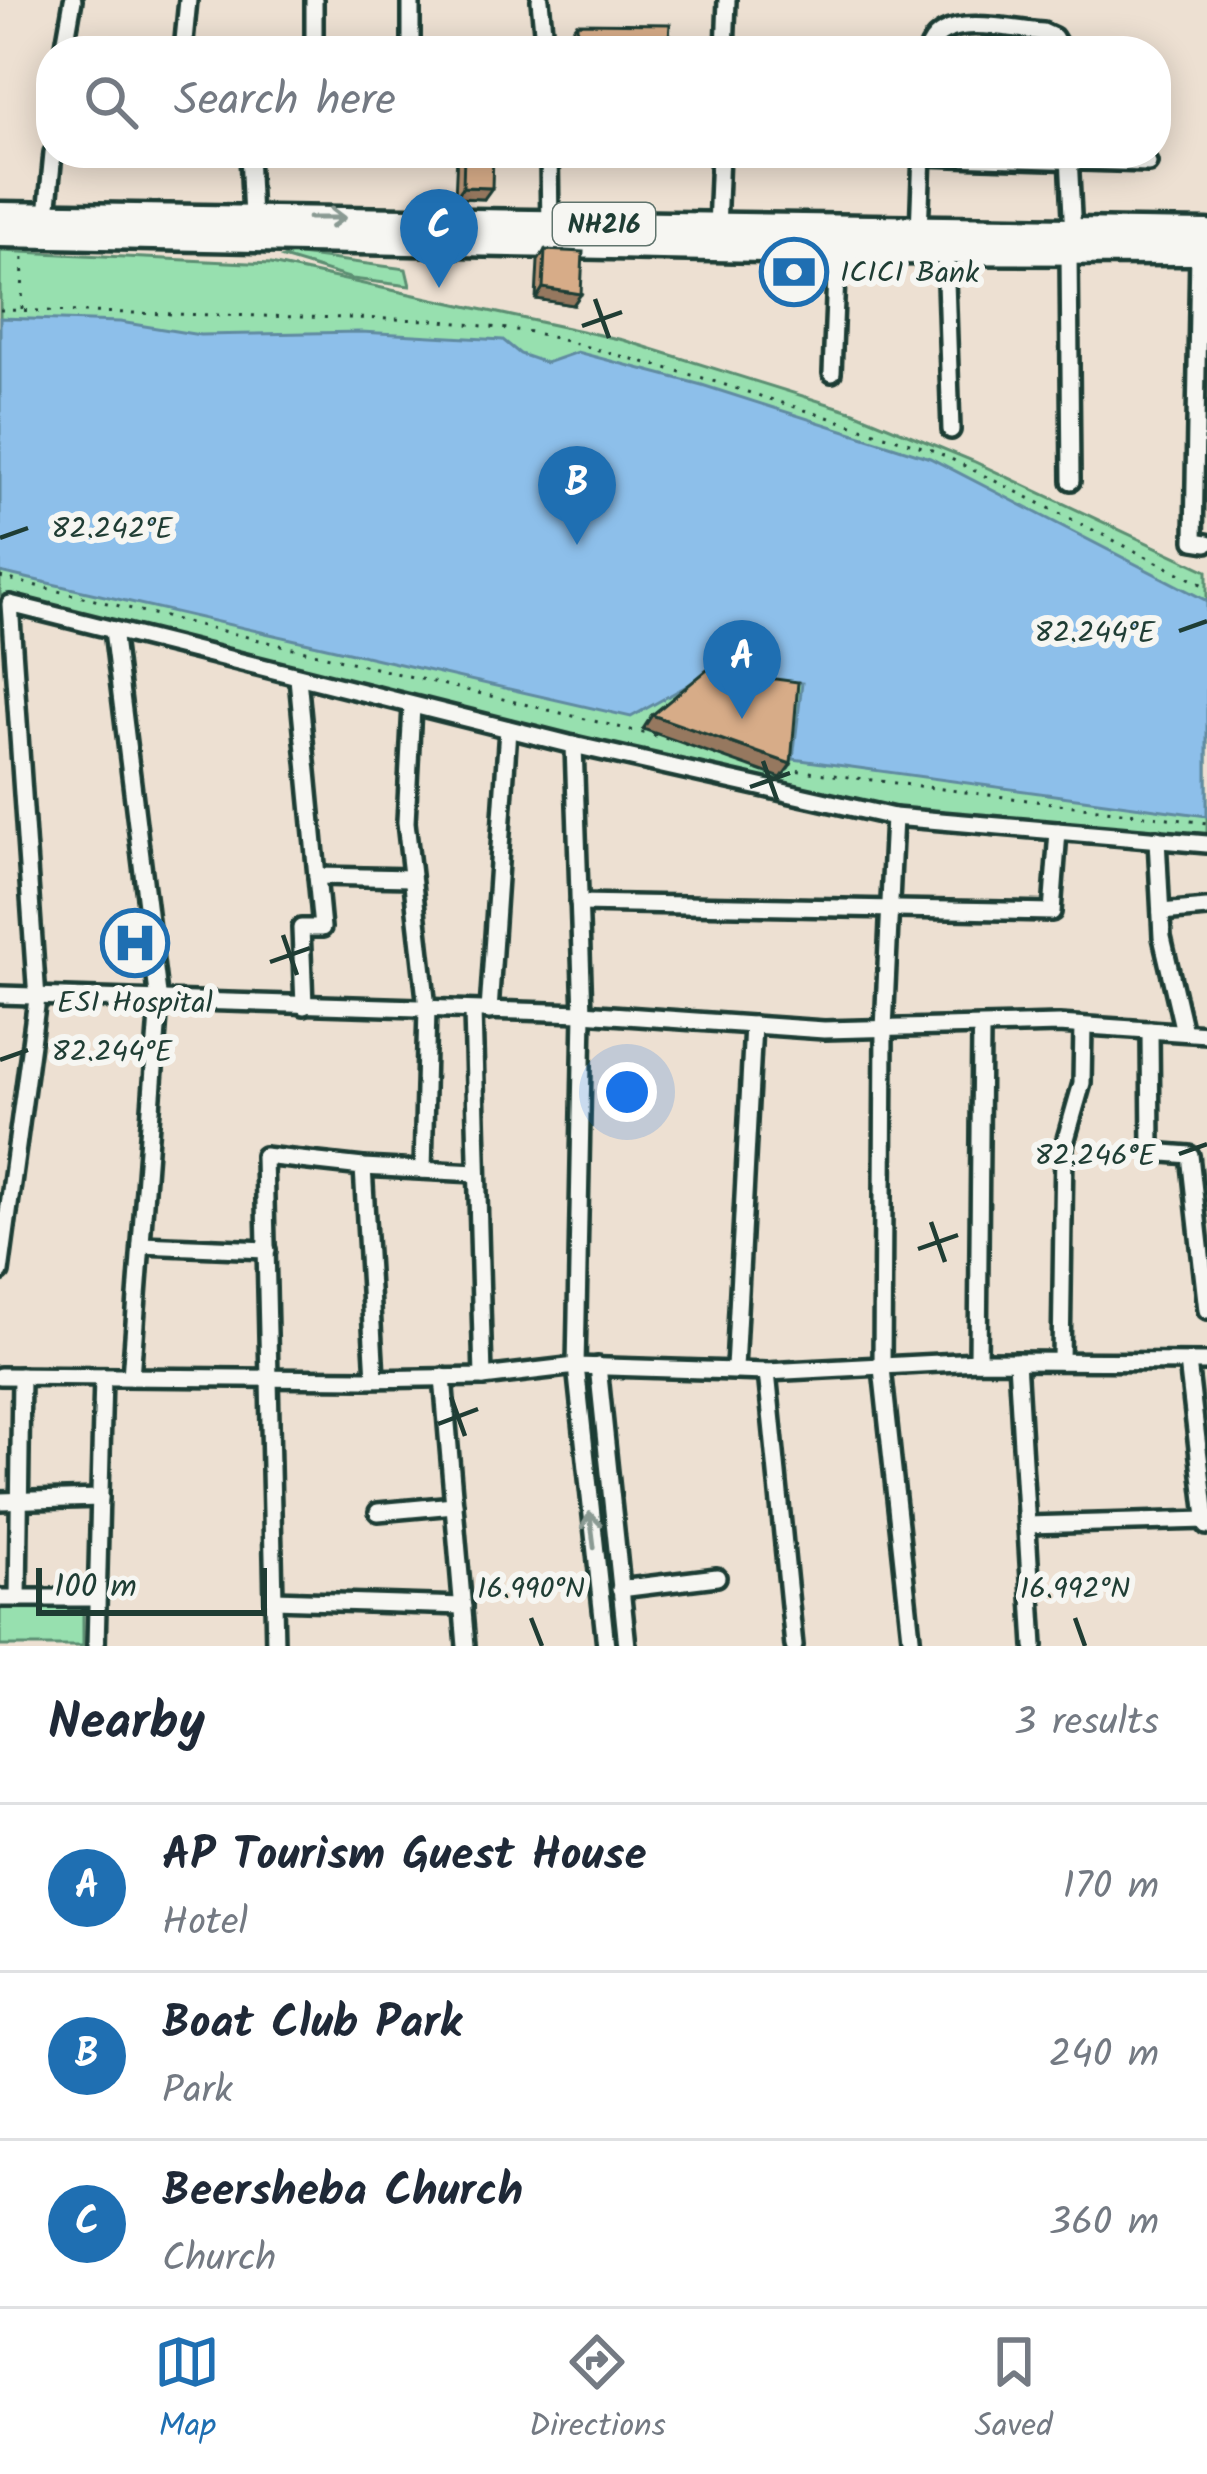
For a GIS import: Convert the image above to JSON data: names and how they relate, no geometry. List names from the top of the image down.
{
  "streets": {
    "highway": ["NH216"]
  },
  "places": {
    "bank": ["ICICI Bank"],
    "hospital": ["ESI Hospital"]
  },
  "scale_bar": "100 m",
  "page": {
    "search": "Search here",
    "pins": ["C", "B", "A"],
    "scale": "100 m",
    "heading": ["Nearby", "3 results"],
    "list": [
      {
        "mark": "A",
        "name": "AP Tourism Guest House",
        "note": "Hotel",
        "value": "170 m"
      },
      {
        "mark": "B",
        "name": "Boat Club Park",
        "note": "Park",
        "value": "240 m"
      },
      {
        "mark": "C",
        "name": "Beersheba Church",
        "note": "Church",
        "value": "360 m"
      }
    ],
    "nav": ["Map", "Directions", "Saved"]
  },
  "coordinates": [
    "82.242°E",
    "82.244°E",
    "82.246°E",
    "16.990°N",
    "16.992°N"
  ]
}
